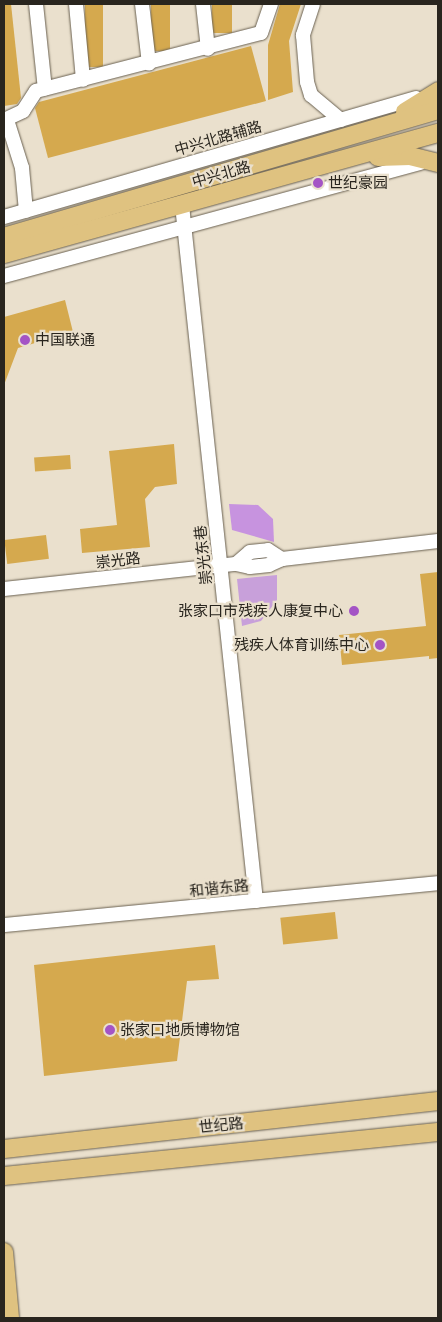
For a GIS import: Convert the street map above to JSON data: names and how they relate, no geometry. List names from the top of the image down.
{
  "streets": {
    "main road": ["中兴北路", "世纪路"],
    "street": [
      "中兴北路辅路",
      "崇光东巷",
      "崇光路",
      "和谐东路"
    ]
  },
  "crossings": [
    ["中兴北路辅路", "中兴北路"],
    ["中兴北路", "崇光东巷"],
    ["崇光东巷", "崇光路"],
    ["崇光东巷", "和谐东路"]
  ],
  "places": [
    "世纪豪园",
    "中国联通",
    "张家口市残疾人康复中心",
    "残疾人体育训练中心",
    "张家口地质博物馆"
  ]
}
